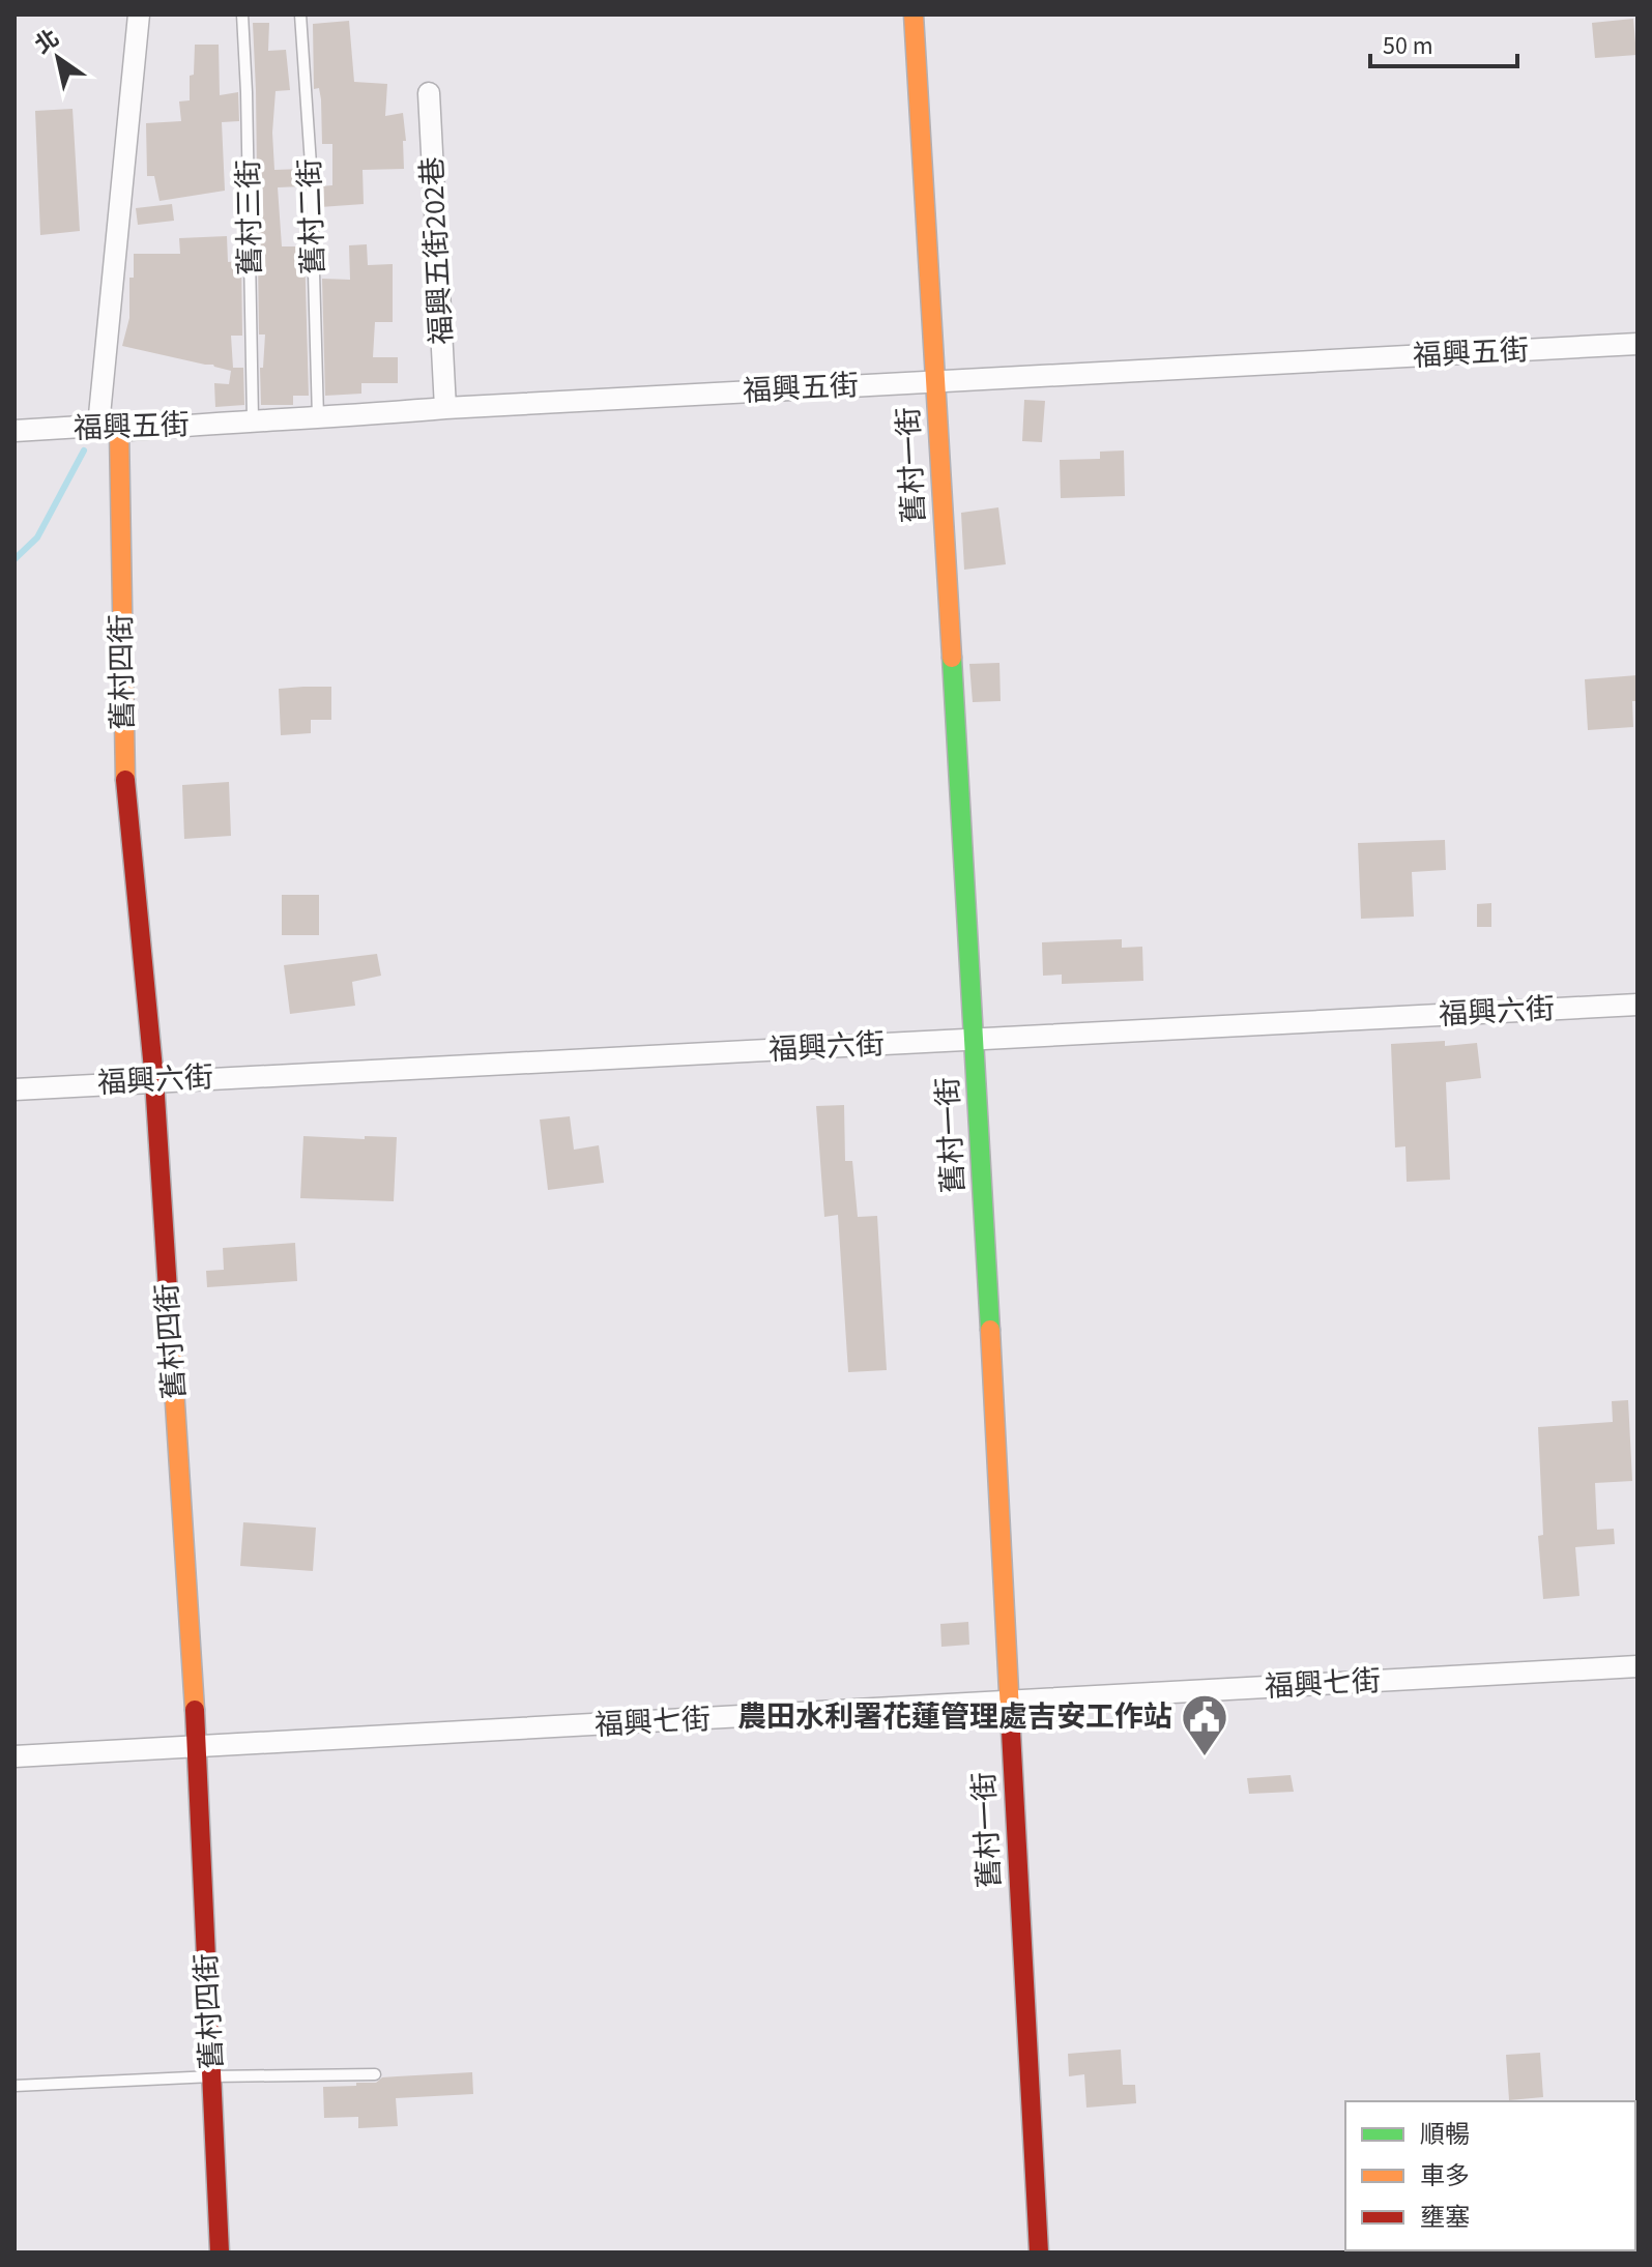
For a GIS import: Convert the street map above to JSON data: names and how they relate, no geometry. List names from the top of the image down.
{
  "streets": {
    "street": [
      "福興五街202巷",
      "福興五街",
      "舊村一街",
      "舊村四街",
      "福興六街",
      "福興七街"
    ],
    "lane": ["舊村二街", "舊村三街"]
  },
  "crossings": [
    ["舊村二街", "福興五街"],
    ["舊村三街", "福興五街"],
    ["福興五街202巷", "福興五街"],
    ["福興五街", "舊村一街"],
    ["福興五街", "舊村四街"],
    ["舊村一街", "福興六街"],
    ["舊村一街", "福興七街"],
    ["舊村四街", "福興六街"],
    ["舊村四街", "福興七街"]
  ],
  "places": {
    "public building": ["農田水利署花蓮管理處吉安工作站"]
  },
  "legend": ["順暢", "車多", "壅塞"],
  "scale_bar": "50 m",
  "north": "top left"
}
